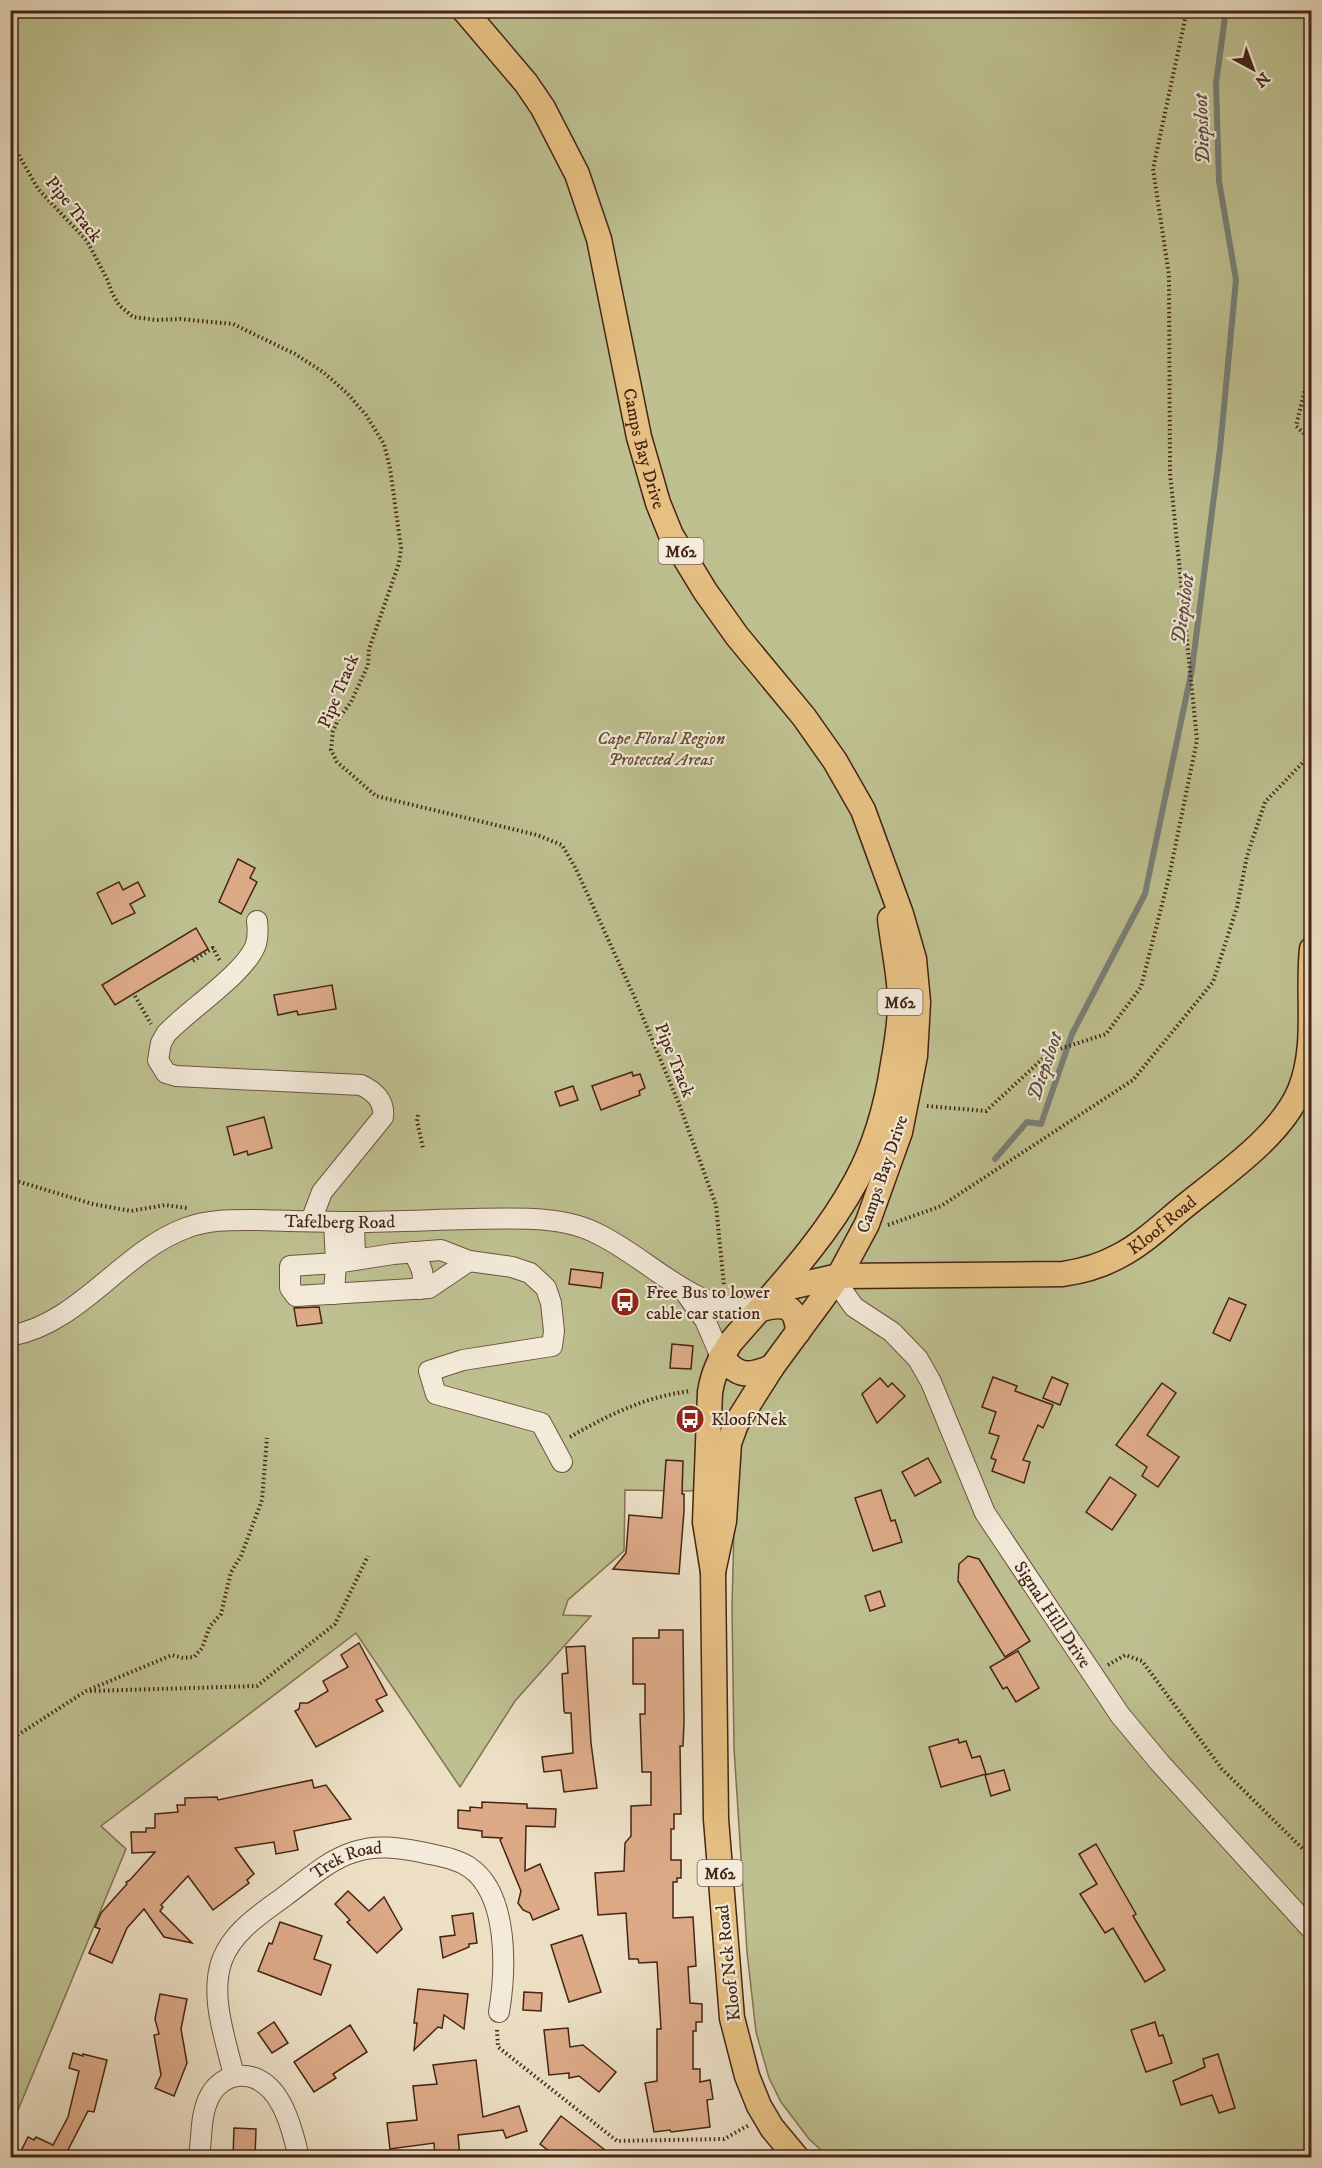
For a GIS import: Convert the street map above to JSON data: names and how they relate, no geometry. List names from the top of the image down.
{
  "streets": {
    "main road": [
      "Camps Bay Drive",
      "M62",
      "Kloof Road",
      "Kloof Nek Road"
    ],
    "street": ["Tafelberg Road", "Signal Hill Drive", "Trek Road"],
    "path": ["Pipe Track"]
  },
  "crossings": [
    ["Pipe Track", "Tafelberg Road"],
    ["Camps Bay Drive", "M62"],
    ["Camps Bay Drive", "Tafelberg Road"],
    ["Camps Bay Drive", "Kloof Road"],
    ["Camps Bay Drive", "Signal Hill Drive"],
    ["M62", "Tafelberg Road"],
    ["M62", "Kloof Nek Road"],
    ["Tafelberg Road", "Kloof Nek Road"],
    ["Kloof Road", "Signal Hill Drive"]
  ],
  "water": ["Diepsloot"],
  "parks": ["Cape Floral Region Protected Areas"],
  "places": {
    "bus stop": ["Free Bus to lower cable car station", "Kloof Nek"]
  },
  "north": "bottom right"
}
